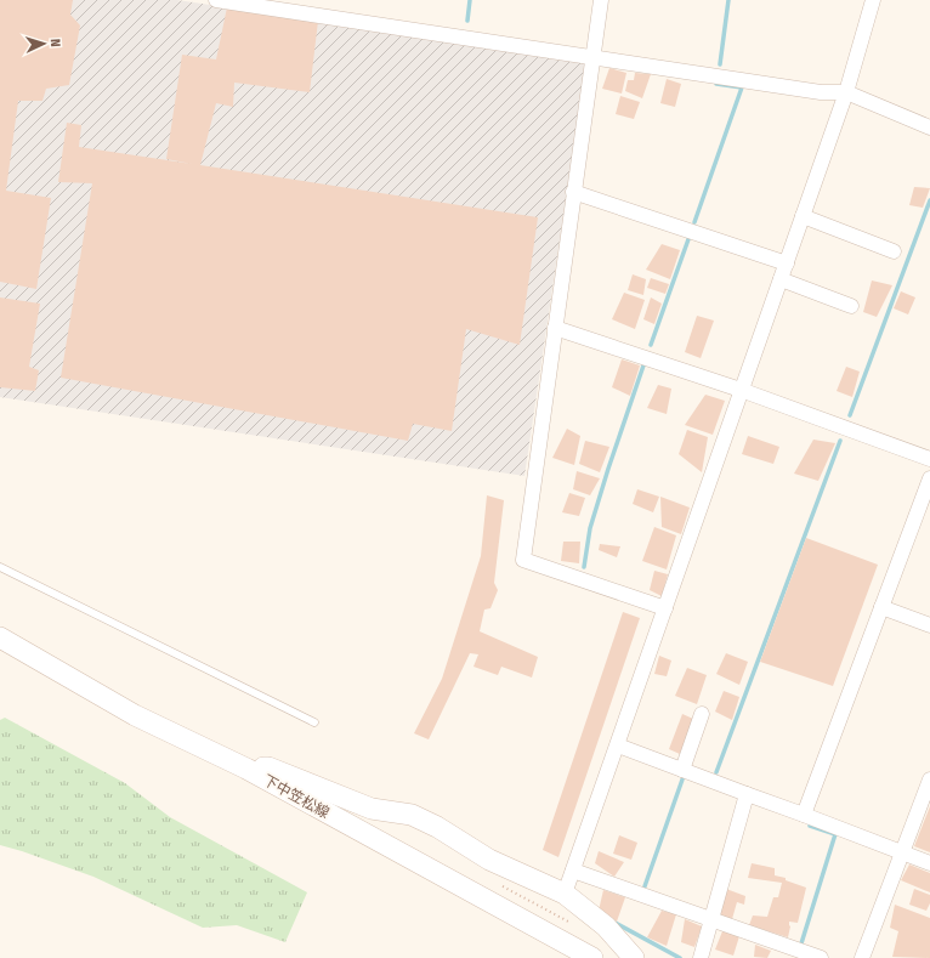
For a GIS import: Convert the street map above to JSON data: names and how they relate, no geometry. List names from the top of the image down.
{
  "streets": {
    "main road": ["下中笠松線"]
  },
  "north": "right"
}
